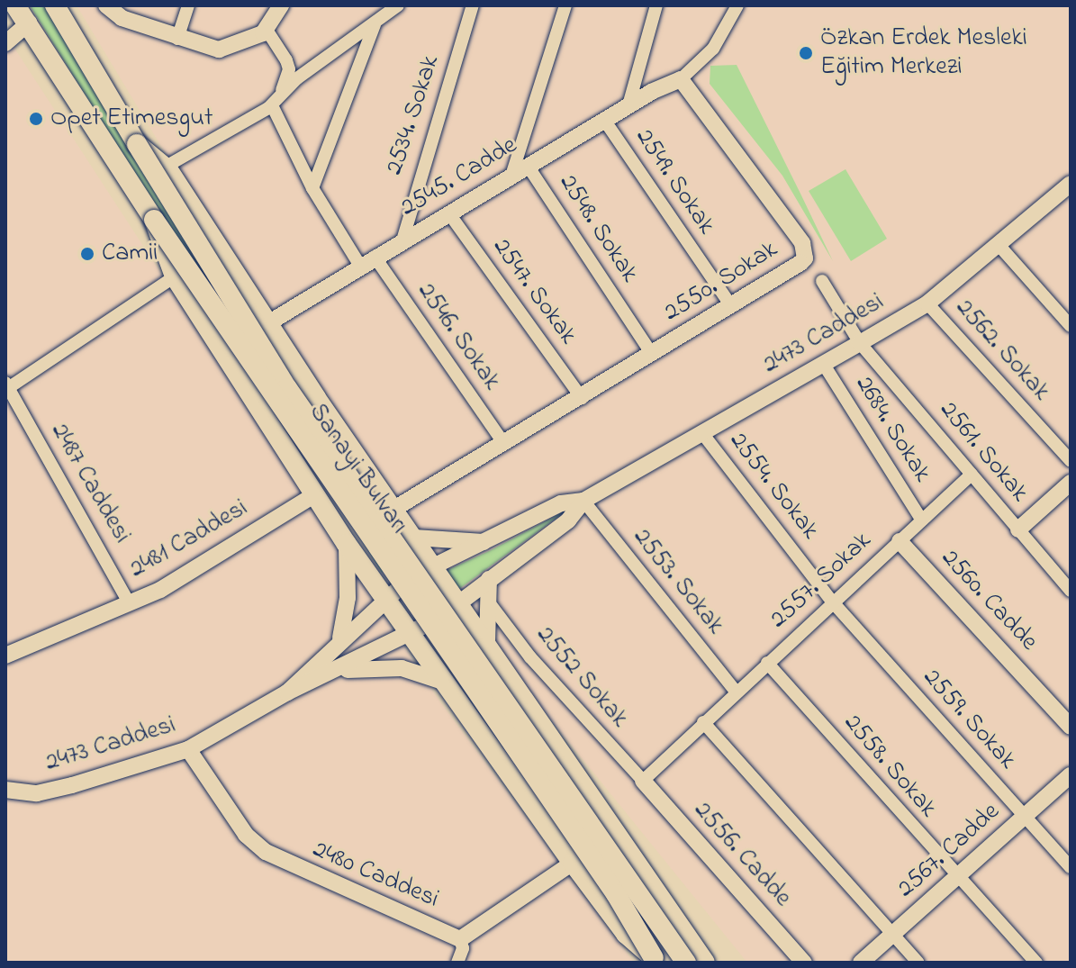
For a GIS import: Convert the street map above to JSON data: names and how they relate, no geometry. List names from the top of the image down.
{
  "streets": {
    "main road": ["Sanayi Bulvarı"],
    "street": [
      "2534. Sokak",
      "2545. Cadde",
      "2549. Sokak",
      "2548. Sokak",
      "2550. Sokak",
      "2547. Sokak",
      "2473 Caddesi",
      "2546. Sokak",
      "2562. Sokak",
      "2684. Sokak",
      "2561. Sokak",
      "2487 Caddesi",
      "2554. Sokak",
      "2481 Caddesi",
      "2557. Sokak",
      "2553. Sokak",
      "2560. Cadde",
      "2552 Sokak",
      "2559. Sokak",
      "2558. Sokak",
      "2567. Cadde",
      "2556. Cadde",
      "2480 Caddesi"
    ]
  },
  "crossings": [
    ["2534. Sokak", "2545. Cadde"],
    ["2545. Cadde", "2549. Sokak"],
    ["2545. Cadde", "2548. Sokak"],
    ["2545. Cadde", "2550. Sokak"],
    ["2545. Cadde", "2547. Sokak"],
    ["2545. Cadde", "2546. Sokak"],
    ["2549. Sokak", "2550. Sokak"],
    ["2548. Sokak", "2550. Sokak"],
    ["2550. Sokak", "2547. Sokak"],
    ["2550. Sokak", "2546. Sokak"],
    ["2473 Caddesi", "2562. Sokak"],
    ["2473 Caddesi", "2684. Sokak"],
    ["2473 Caddesi", "2561. Sokak"],
    ["2473 Caddesi", "2554. Sokak"],
    ["2473 Caddesi", "2553. Sokak"],
    ["2473 Caddesi", "2480 Caddesi"],
    ["2684. Sokak", "2557. Sokak"],
    ["2561. Sokak", "2557. Sokak"],
    ["2487 Caddesi", "2481 Caddesi"],
    ["2554. Sokak", "2557. Sokak"],
    ["2554. Sokak", "2559. Sokak"],
    ["2557. Sokak", "2553. Sokak"],
    ["2557. Sokak", "2560. Cadde"],
    ["2557. Sokak", "2552 Sokak"],
    ["2557. Sokak", "2559. Sokak"],
    ["2557. Sokak", "2558. Sokak"],
    ["2557. Sokak", "2556. Cadde"],
    ["2552 Sokak", "2556. Cadde"],
    ["2559. Sokak", "2567. Cadde"],
    ["2558. Sokak", "2567. Cadde"]
  ],
  "places": ["Özkan Erdek Mesleki Eğitim Merkezi", "Opet Etimesgut", "Camii"]
}
